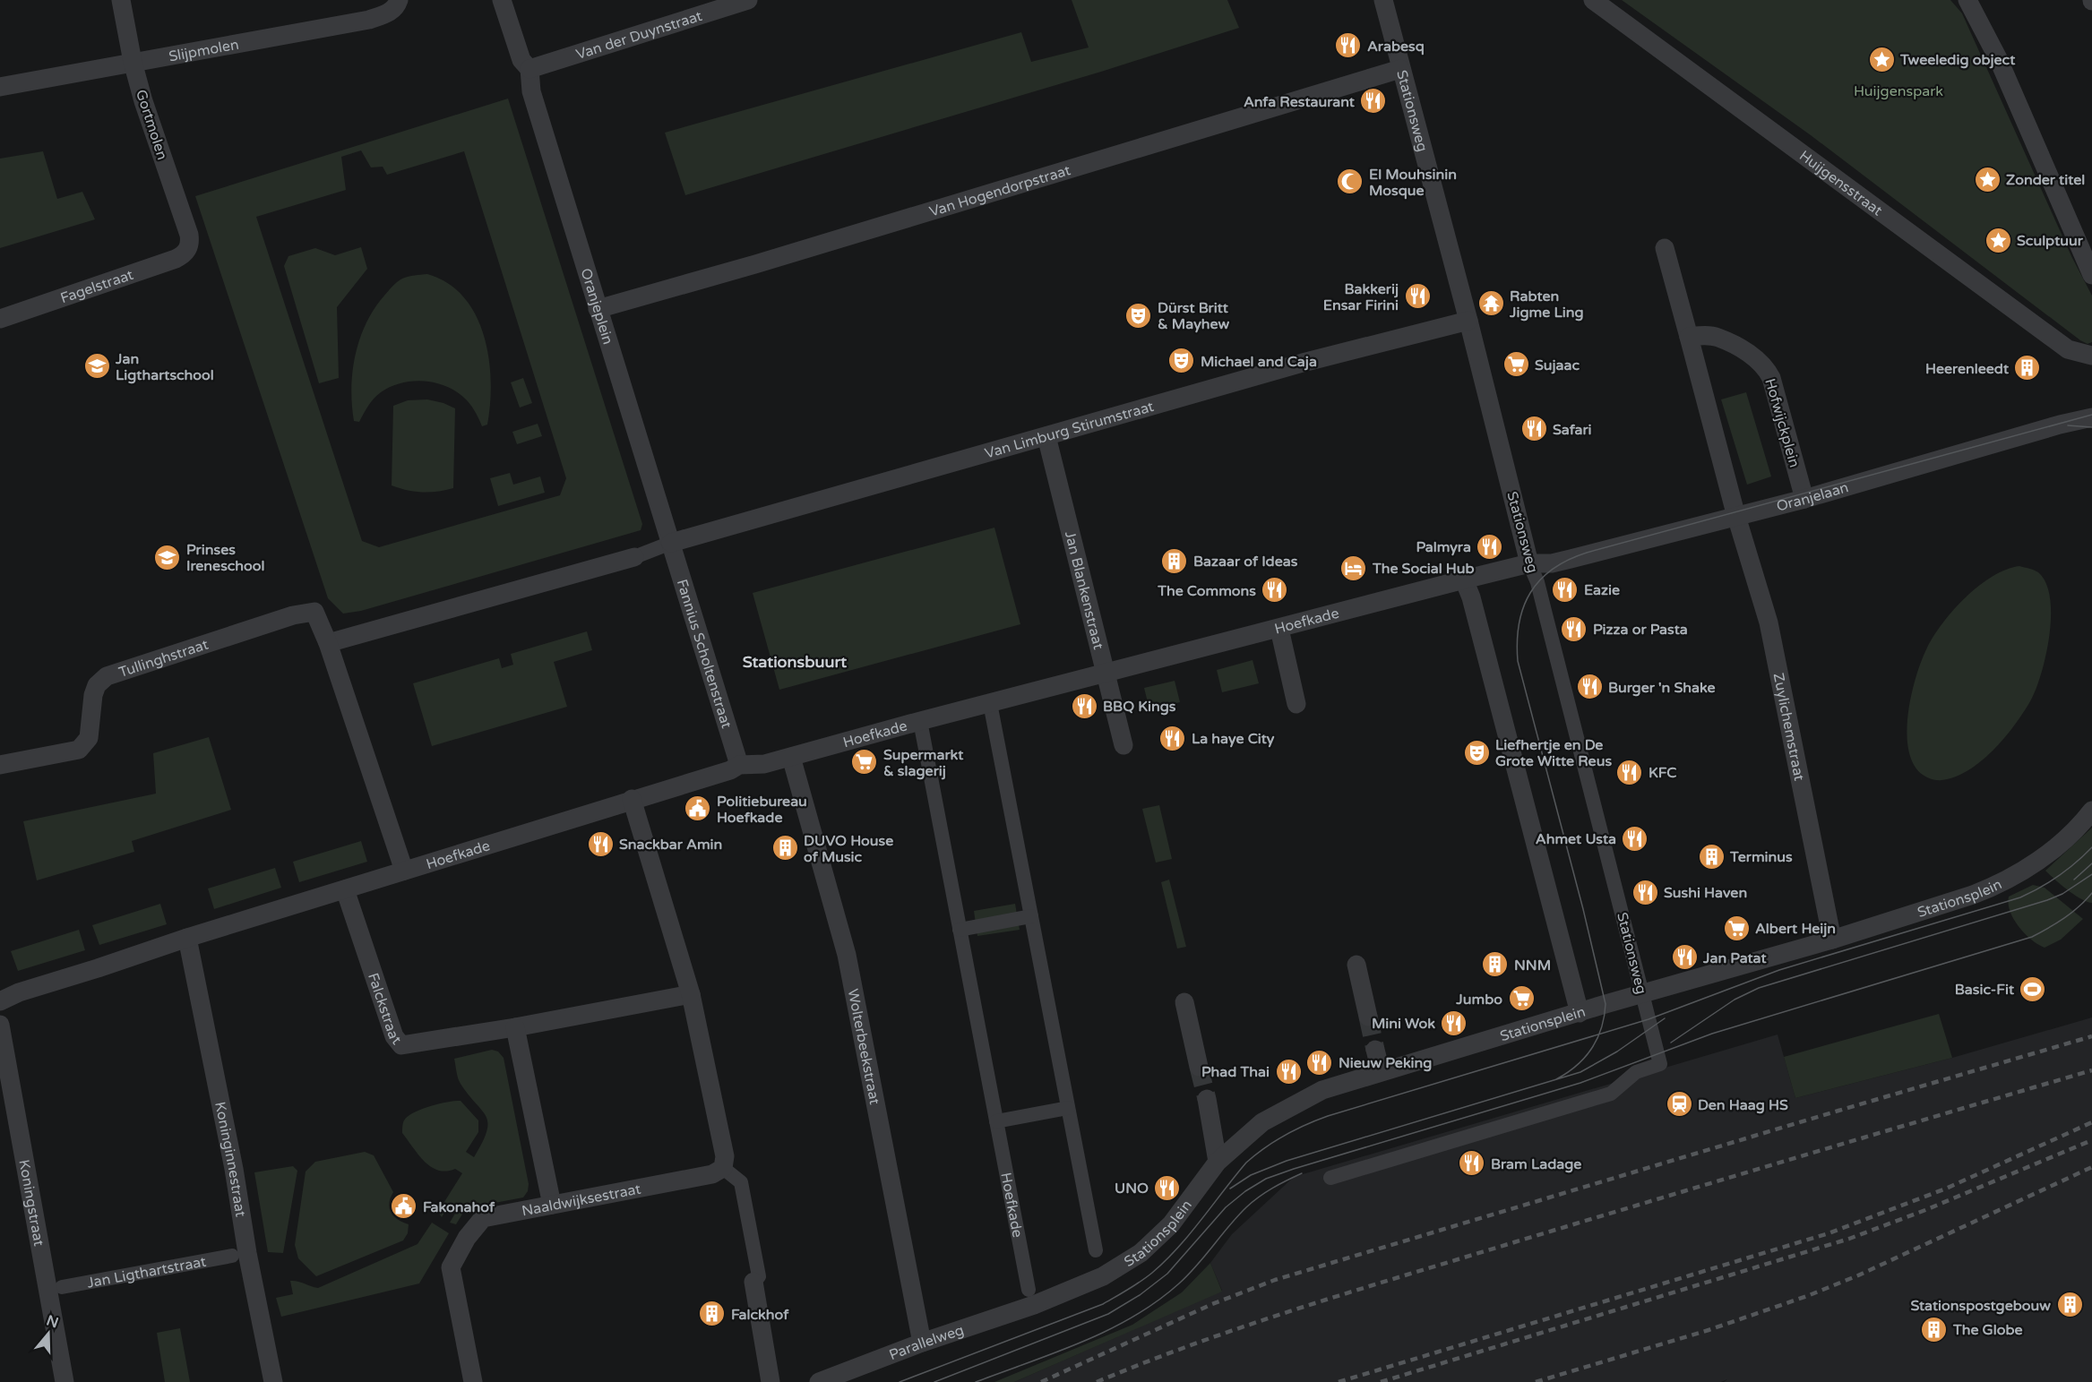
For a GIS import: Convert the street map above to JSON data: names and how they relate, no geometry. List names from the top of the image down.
{
  "streets": {
    "street": [
      "Van der Duynstraat",
      "Slijpmolen",
      "Stationsweg",
      "Gortmolen",
      "Huijgensstraat",
      "Van Hogendorpstraat",
      "Fagelstraat",
      "Oranjeplein",
      "Hofwijckplein",
      "Van Limburg Stirumstraat",
      "Oranjelaan",
      "Jan Blankenstraat",
      "Hoefkade",
      "Fannius Scholtenstraat",
      "Tullinghstraat",
      "Zuylichemstraat",
      "Stationsplein",
      "Falckstraat",
      "Wolterbeekstraat",
      "Koninginnestraat",
      "Naaldwijksestraat",
      "Koningstraat",
      "Jan Ligthartstraat",
      "Parallelweg"
    ]
  },
  "crossings": [
    ["Van der Duynstraat", "Oranjeplein"],
    ["Slijpmolen", "Gortmolen"],
    ["Stationsweg", "Van Hogendorpstraat"],
    ["Stationsweg", "Van Limburg Stirumstraat"],
    ["Stationsweg", "Oranjelaan"],
    ["Stationsweg", "Hoefkade"],
    ["Stationsweg", "Stationsplein"],
    ["Gortmolen", "Fagelstraat"],
    ["Van Hogendorpstraat", "Oranjeplein"],
    ["Oranjeplein", "Van Limburg Stirumstraat"],
    ["Oranjeplein", "Fannius Scholtenstraat"],
    ["Hofwijckplein", "Oranjelaan"],
    ["Van Limburg Stirumstraat", "Jan Blankenstraat"],
    ["Van Limburg Stirumstraat", "Fannius Scholtenstraat"],
    ["Oranjelaan", "Hoefkade"],
    ["Oranjelaan", "Zuylichemstraat"],
    ["Jan Blankenstraat", "Hoefkade"],
    ["Hoefkade", "Fannius Scholtenstraat"],
    ["Hoefkade", "Stationsplein"],
    ["Hoefkade", "Falckstraat"],
    ["Hoefkade", "Wolterbeekstraat"],
    ["Hoefkade", "Koninginnestraat"],
    ["Hoefkade", "Parallelweg"],
    ["Zuylichemstraat", "Stationsplein"],
    ["Stationsplein", "Parallelweg"],
    ["Wolterbeekstraat", "Parallelweg"]
  ],
  "districts": ["Stationsbuurt"],
  "parks": ["Huijgenspark"],
  "places": {
    "restaurant": [
      "Arabesq",
      "Anfa Restaurant",
      "Bakkerij Ensar Firini",
      "Safari",
      "Palmyra",
      "Eazie",
      "The Commons",
      "Pizza or Pasta",
      "Burger 'n Shake",
      "BBQ Kings",
      "La haye City",
      "KFC",
      "Ahmet Usta",
      "Snackbar Amin",
      "Sushi Haven",
      "Jan Patat",
      "Mini Wok",
      "Nieuw Peking",
      "Phad Thai",
      "Bram Ladage",
      "UNO"
    ],
    "place": ["Tweeledig object", "Zonder titel", "Sculptuur"],
    "mosque": ["El Mouhsinin Mosque"],
    "temple": ["Rabten Jigme Ling"],
    "theatre": ["Dürst Britt & Mayhew", "Michael and Caja", "Liefhertje en De Grote Witte Reus"],
    "supermarket": [
      "Sujaac",
      "Supermarkt & slagerij",
      "Albert Heijn",
      "Jumbo"
    ],
    "school or university": ["Jan Ligthartschool", "Prinses Ireneschool"],
    "building": [
      "Heerenleedt",
      "Bazaar of Ideas",
      "DUVO House of Music",
      "Terminus",
      "NNM",
      "Stationspostgebouw",
      "Falckhof",
      "The Globe"
    ],
    "hotel": ["The Social Hub"],
    "public building": ["Politiebureau Hoefkade", "Fakonahof"],
    "sports": ["Basic-Fit"],
    "station": ["Den Haag HS"]
  },
  "north": "top"
}
